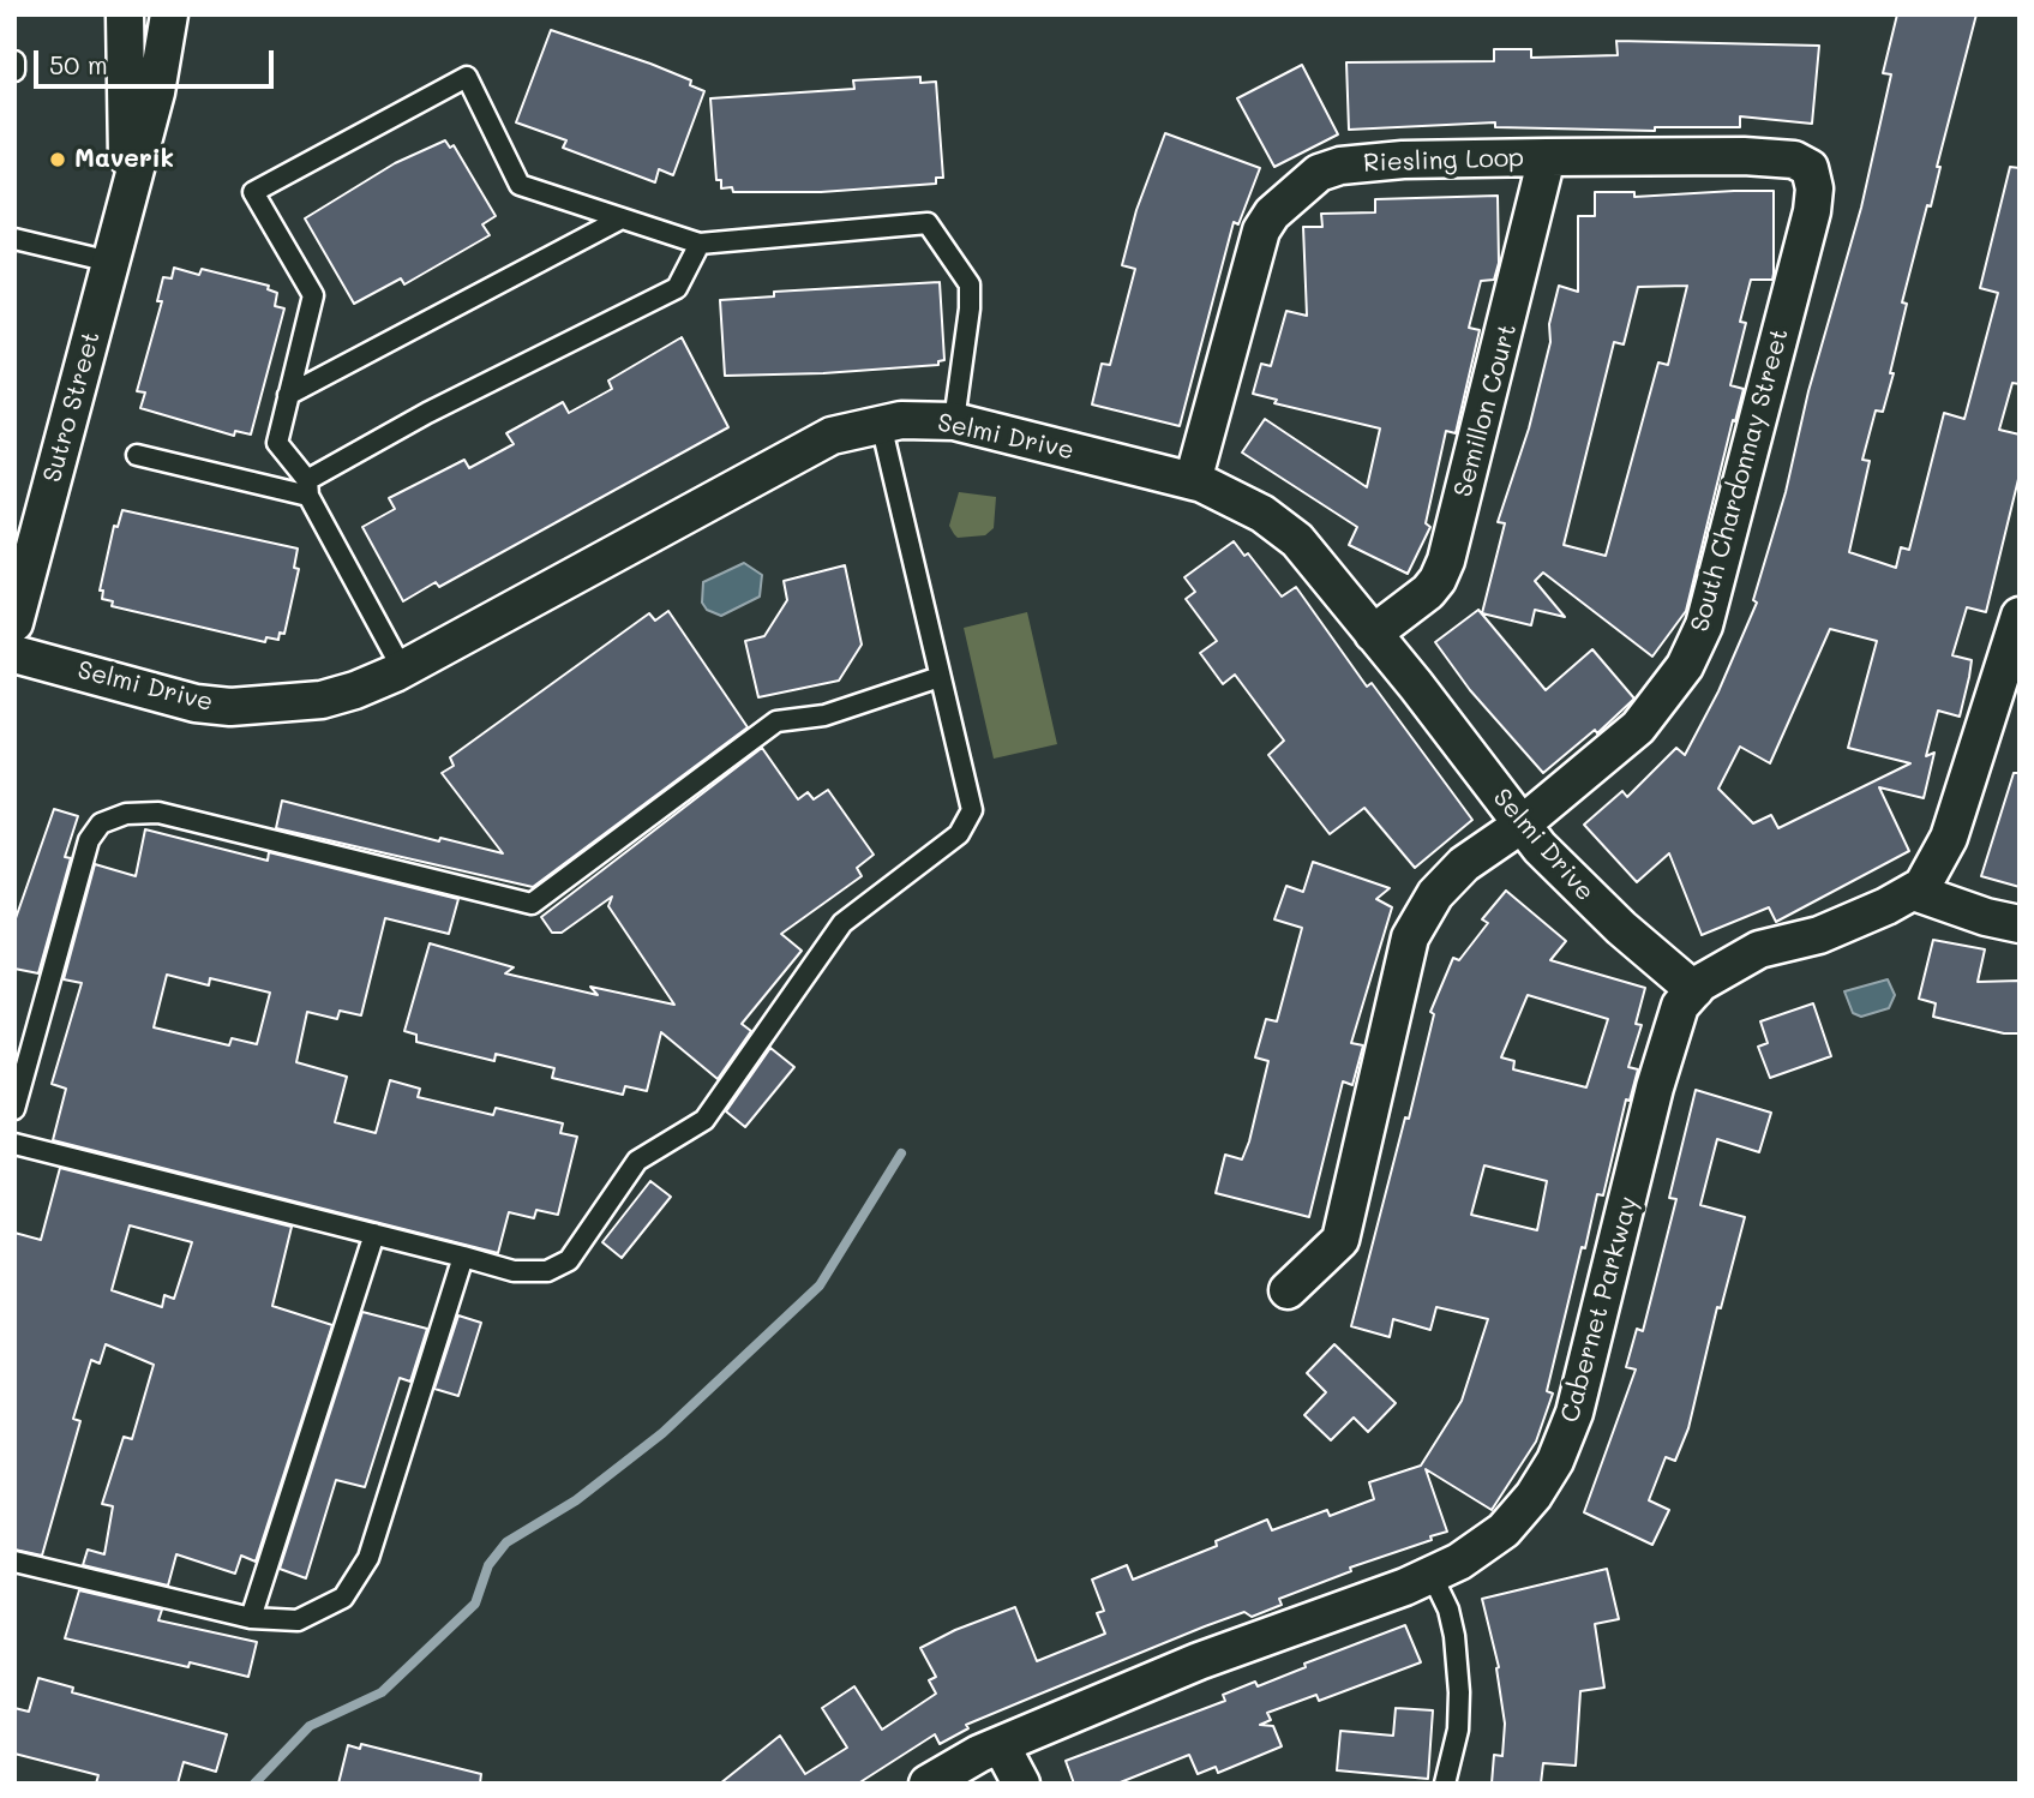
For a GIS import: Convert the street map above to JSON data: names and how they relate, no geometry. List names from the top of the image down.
{
  "streets": {
    "street": [
      "Riesling Loop",
      "Sutro Street",
      "Semillon Court",
      "Selmi Drive",
      "South Chardonnay Street",
      "Cabernet Parkway"
    ]
  },
  "crossings": [
    ["Riesling Loop", "Semillon Court"],
    ["Riesling Loop", "Selmi Drive"],
    ["Riesling Loop", "South Chardonnay Street"],
    ["Semillon Court", "Selmi Drive"],
    ["Selmi Drive", "South Chardonnay Street"],
    ["Selmi Drive", "Cabernet Parkway"]
  ],
  "places": ["Maverik"],
  "scale_bar": "50 m"
}
